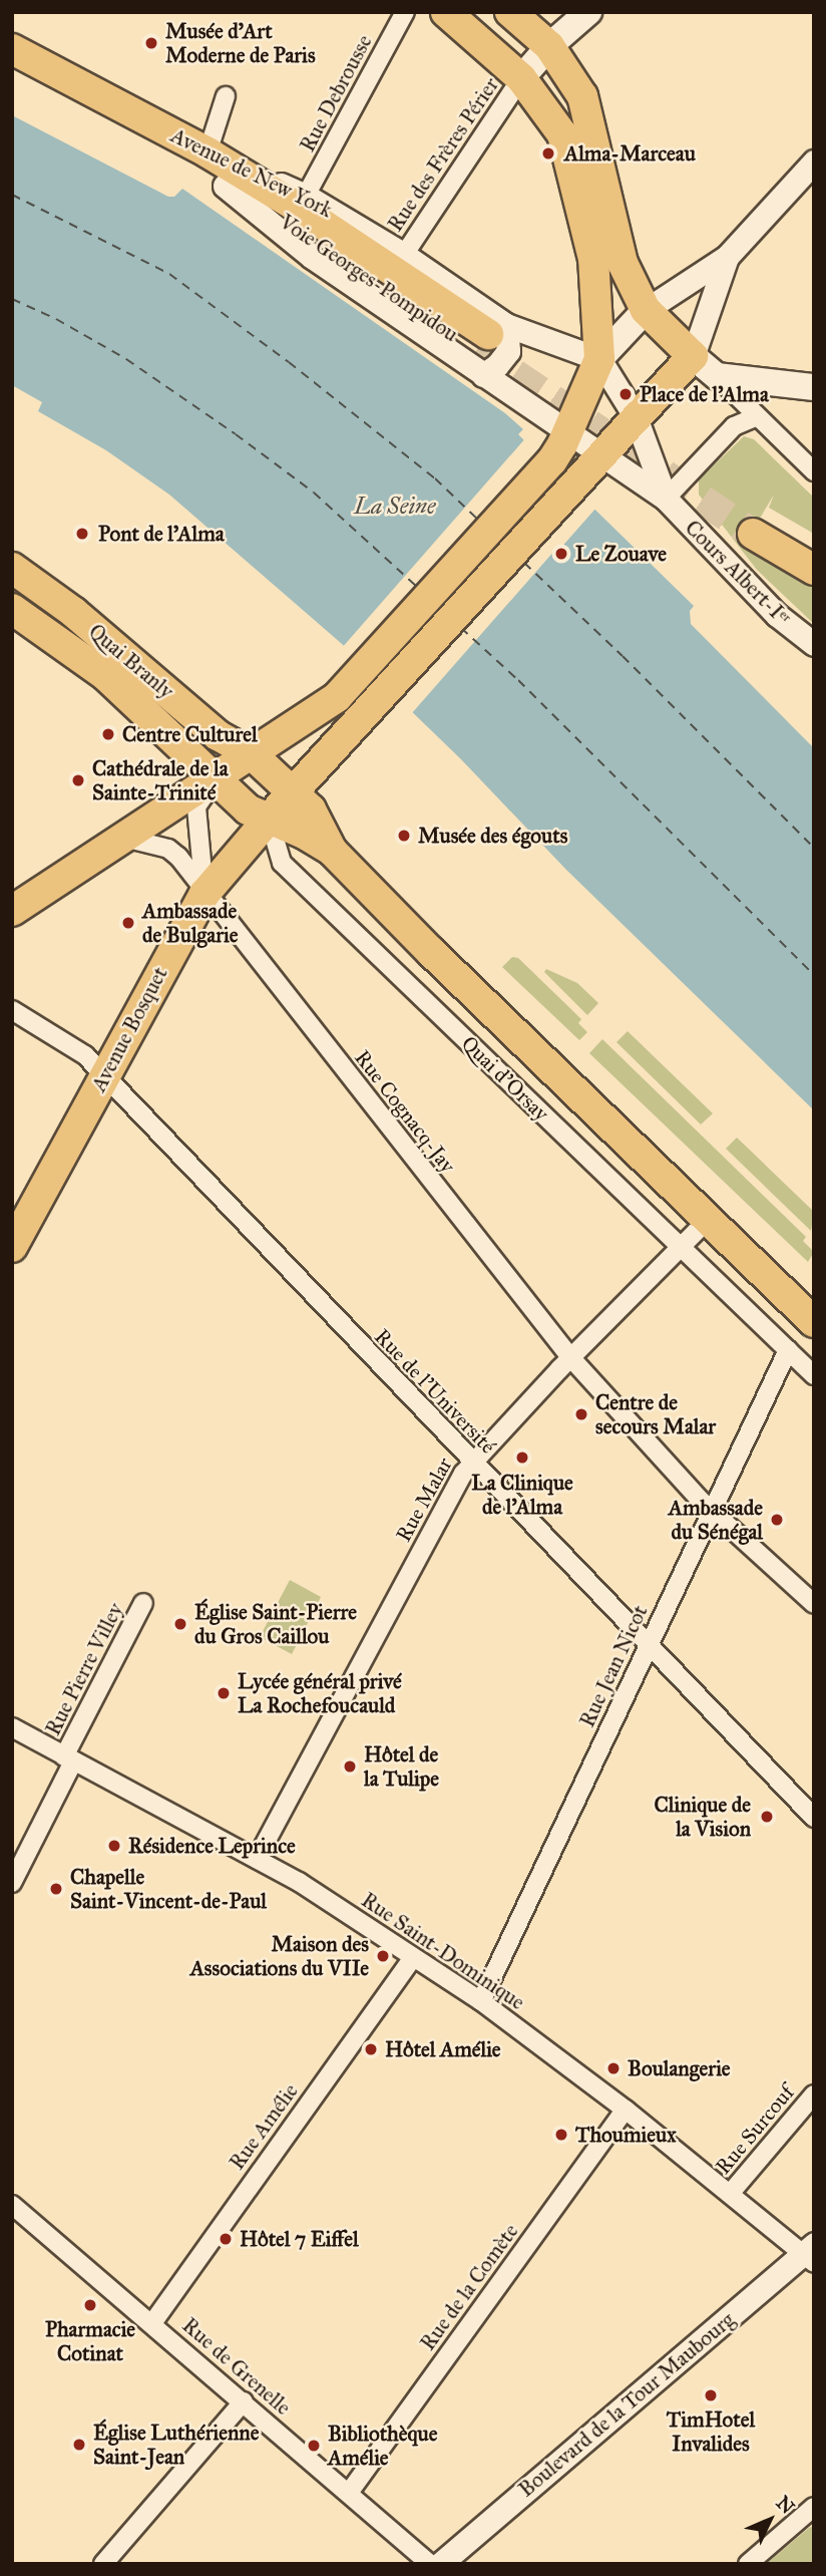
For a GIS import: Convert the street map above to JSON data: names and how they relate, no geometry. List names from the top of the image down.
{
  "streets": {
    "main road": [
      "Avenue de New York",
      "Voie Georges-Pompidou",
      "Quai Branly",
      "Avenue Bosquet",
      "Quai d'Orsay"
    ],
    "street": [
      "Rue Debrousse",
      "Rue des Frères Périer",
      "Cours Albert-Iᵉʳ",
      "Rue Cognacq-Jay",
      "Rue de l'Université",
      "Rue Malar",
      "Rue Jean Nicot",
      "Rue Pierre Villey",
      "Rue Saint-Dominique",
      "Rue Amélie",
      "Rue Surcouf",
      "Rue de la Comète",
      "Rue de Grenelle",
      "Boulevard de la Tour Maubourg"
    ]
  },
  "crossings": [
    ["Rue Debrousse", "Avenue de New York"],
    ["Rue des Frères Périer", "Avenue de New York"],
    ["Avenue de New York", "Voie Georges-Pompidou"],
    ["Quai Branly", "Avenue Bosquet"],
    ["Quai Branly", "Quai d'Orsay"],
    ["Avenue Bosquet", "Quai d'Orsay"],
    ["Avenue Bosquet", "Rue Cognacq-Jay"],
    ["Avenue Bosquet", "Rue de l'Université"],
    ["Quai d'Orsay", "Rue Malar"],
    ["Quai d'Orsay", "Rue Jean Nicot"],
    ["Rue Cognacq-Jay", "Rue Malar"],
    ["Rue Cognacq-Jay", "Rue Jean Nicot"],
    ["Rue de l'Université", "Rue Malar"],
    ["Rue de l'Université", "Rue Jean Nicot"],
    ["Rue Malar", "Rue Saint-Dominique"],
    ["Rue Jean Nicot", "Rue Saint-Dominique"],
    ["Rue Pierre Villey", "Rue Saint-Dominique"],
    ["Rue Saint-Dominique", "Rue Amélie"],
    ["Rue Saint-Dominique", "Rue Surcouf"],
    ["Rue Saint-Dominique", "Rue de la Comète"],
    ["Rue Saint-Dominique", "Boulevard de la Tour Maubourg"],
    ["Rue Amélie", "Rue de Grenelle"],
    ["Rue de la Comète", "Rue de Grenelle"]
  ],
  "water": ["La Seine"],
  "places": [
    "Musée d'Art Moderne de Paris",
    "Alma-Marceau",
    "Place de l'Alma",
    "Pont de l'Alma",
    "Le Zouave",
    "Centre Culturel",
    "Cathédrale de la Sainte-Trinité",
    "Musée des égouts",
    "Ambassade de Bulgarie",
    "Centre de secours Malar",
    "La Clinique de l'Alma",
    "Ambassade du Sénégal",
    "Église Saint-Pierre du Gros Caillou",
    "Lycée général privé La Rochefoucauld",
    "Hôtel de la Tulipe",
    "Clinique de la Vision",
    "Résidence Leprince",
    "Chapelle Saint-Vincent-de-Paul",
    "Maison des Associations du VIIe",
    "Hôtel Amélie",
    "Boulangerie",
    "Thoumieux",
    "Hôtel 7 Eiffel",
    "Pharmacie Cotinat",
    "TimHotel Invalides",
    "Église Luthérienne Saint-Jean",
    "Bibliothèque Amélie"
  ],
  "north": "top right"
}
